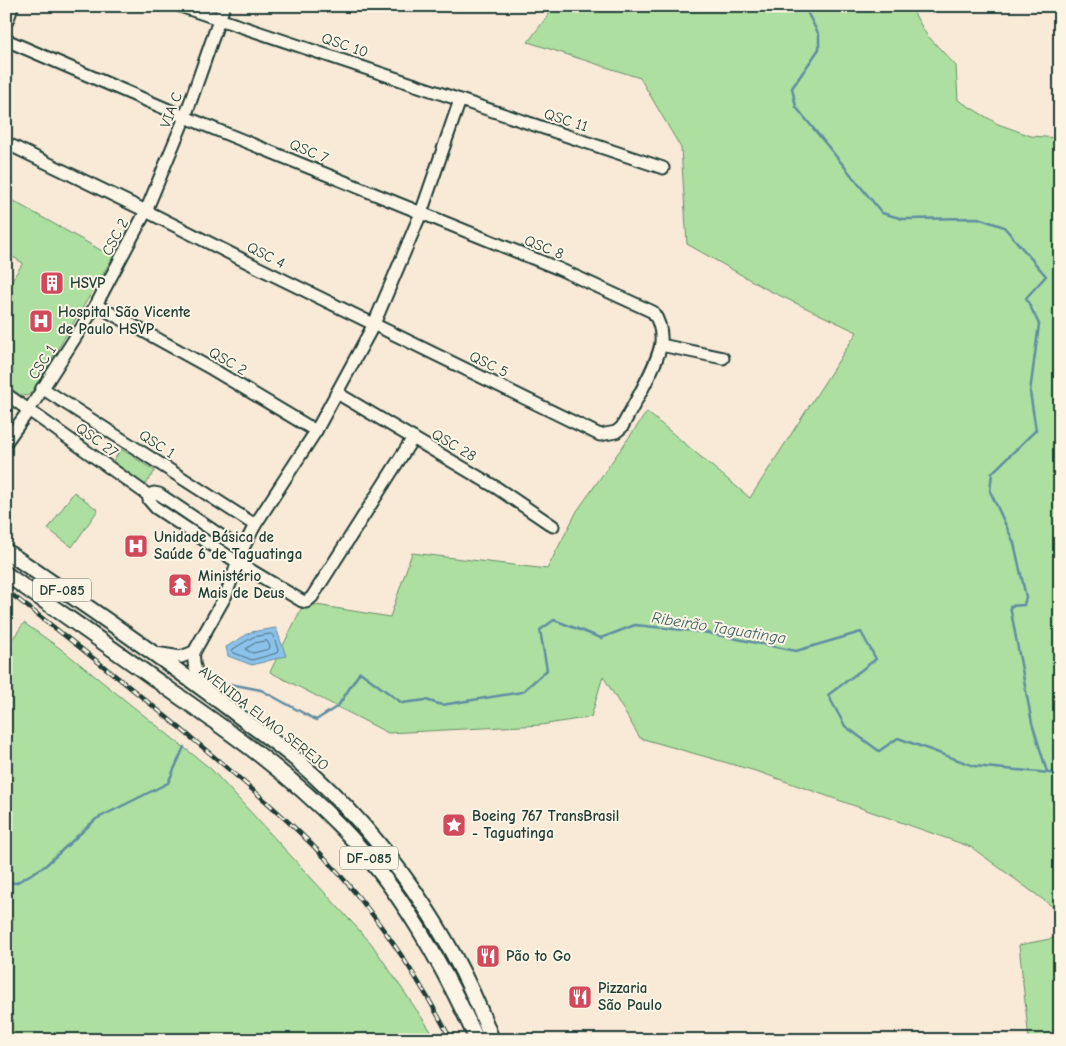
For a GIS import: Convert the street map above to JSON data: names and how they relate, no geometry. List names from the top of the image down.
{
  "streets": {
    "main road": ["DF-085", "AVENIDA ELMO SEREJO"],
    "street": [
      "QSC 10",
      "VIA C",
      "QSC 11",
      "QSC 7",
      "CSC 2",
      "QSC 8",
      "QSC 4",
      "QSC 2",
      "CSC 1",
      "QSC 5",
      "QSC 27",
      "QSC 1",
      "QSC 28"
    ]
  },
  "crossings": [
    ["QSC 10", "VIA C"],
    ["QSC 10", "QSC 11"],
    ["VIA C", "QSC 7"],
    ["VIA C", "CSC 2"],
    ["VIA C", "QSC 4"],
    ["QSC 7", "QSC 8"],
    ["CSC 2", "QSC 4"],
    ["CSC 2", "QSC 2"],
    ["CSC 2", "CSC 1"],
    ["QSC 8", "QSC 5"],
    ["QSC 4", "QSC 5"],
    ["QSC 2", "CSC 1"],
    ["CSC 1", "QSC 27"],
    ["CSC 1", "QSC 1"],
    ["QSC 27", "QSC 28"]
  ],
  "water": ["Ribeirão Taguatinga"],
  "places": {
    "building": ["HSVP"],
    "hospital": ["Hospital São Vicente de Paulo HSVP", "Unidade Básica de Saúde 6 de Taguatinga"],
    "temple": ["Ministério Mais de Deus"],
    "place": ["Boeing 767 TransBrasil - Taguatinga"],
    "restaurant": ["Pão to Go", "Pizzaria São Paulo"]
  }
}
